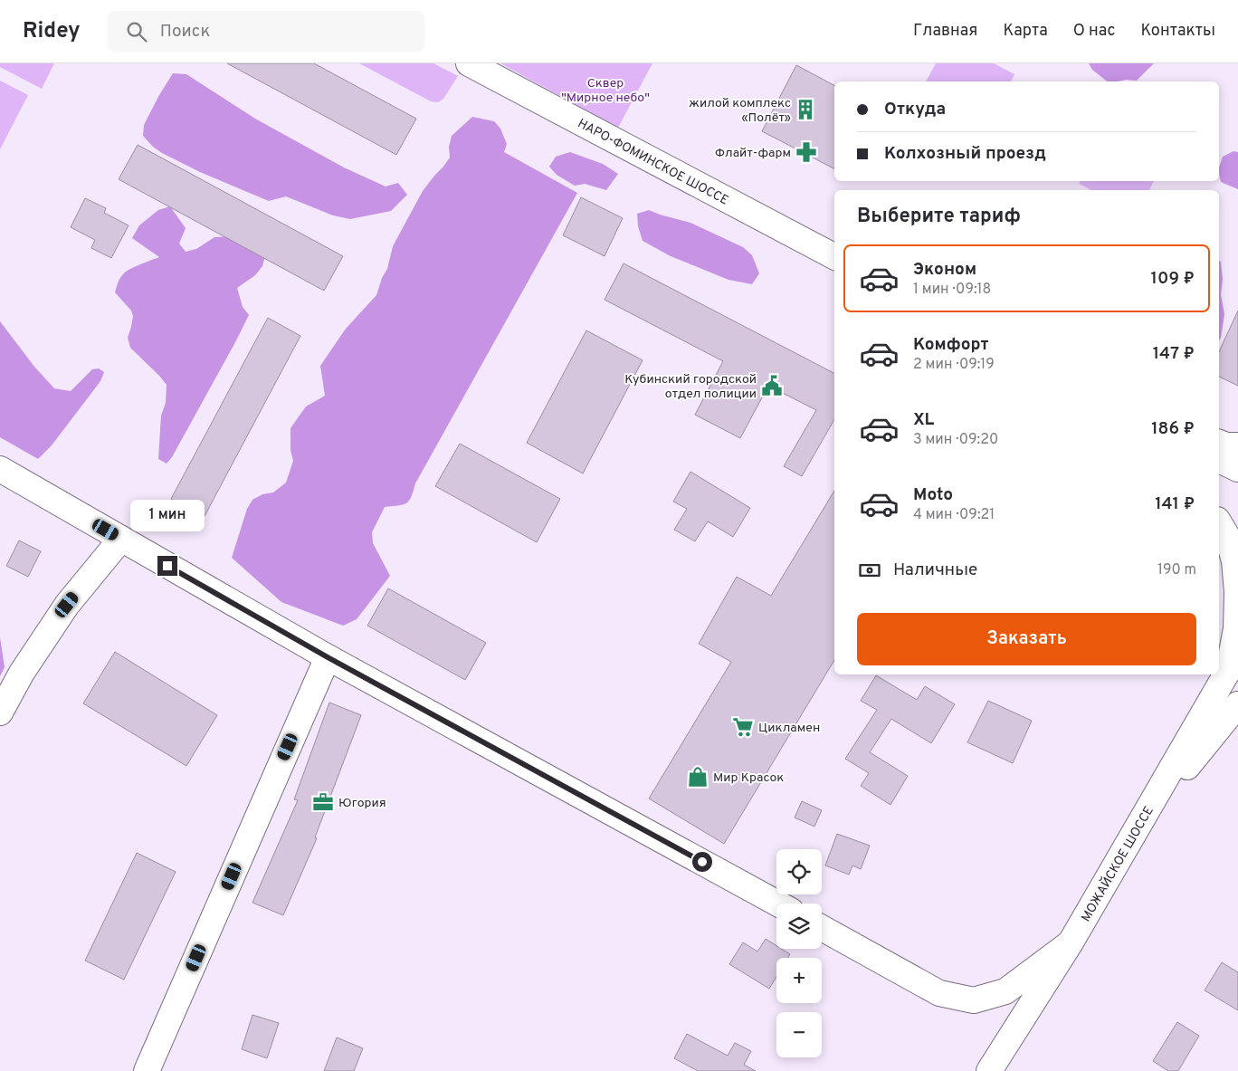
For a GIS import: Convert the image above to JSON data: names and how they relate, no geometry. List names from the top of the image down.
{
  "streets": {
    "street": ["НАРО-ФОМИНСКОЕ ШОССЕ", "МОЖАЙСКОЕ ШОССЕ"]
  },
  "parks": ["Сквер \"Мирное небо\""],
  "places": {
    "building": ["жилой комплекс «Полёт»"],
    "pharmacy": ["Флайт-фарм"],
    "public building": ["Кубинский городской отдел полиции"],
    "supermarket": ["Цикламен"],
    "shop": ["Мир Красок"],
    "office": ["Югория"]
  },
  "page": {
    "header": "Ridey",
    "search": "Поиск",
    "nav": [
      "Главная",
      "Карта",
      "О нас",
      "Контакты"
    ],
    "banner": ["Откуда", "Колхозный проезд"],
    "heading": "Выберите тариф",
    "list": [
      {
        "name": "Эконом",
        "note": "1 мин · 09:18",
        "value": "109 ₽"
      },
      {
        "name": "Комфорт",
        "note": "2 мин · 09:19",
        "value": "147 ₽"
      },
      {
        "name": "XL",
        "note": "3 мин · 09:20",
        "value": "186 ₽"
      },
      {
        "name": "Moto",
        "note": "4 мин · 09:21",
        "value": "141 ₽"
      }
    ],
    "bubble": "1 мин",
    "pay": ["Наличные", "190 m"],
    "buttons": "Заказать",
    "map_buttons": ["+", "−"]
  }
}
